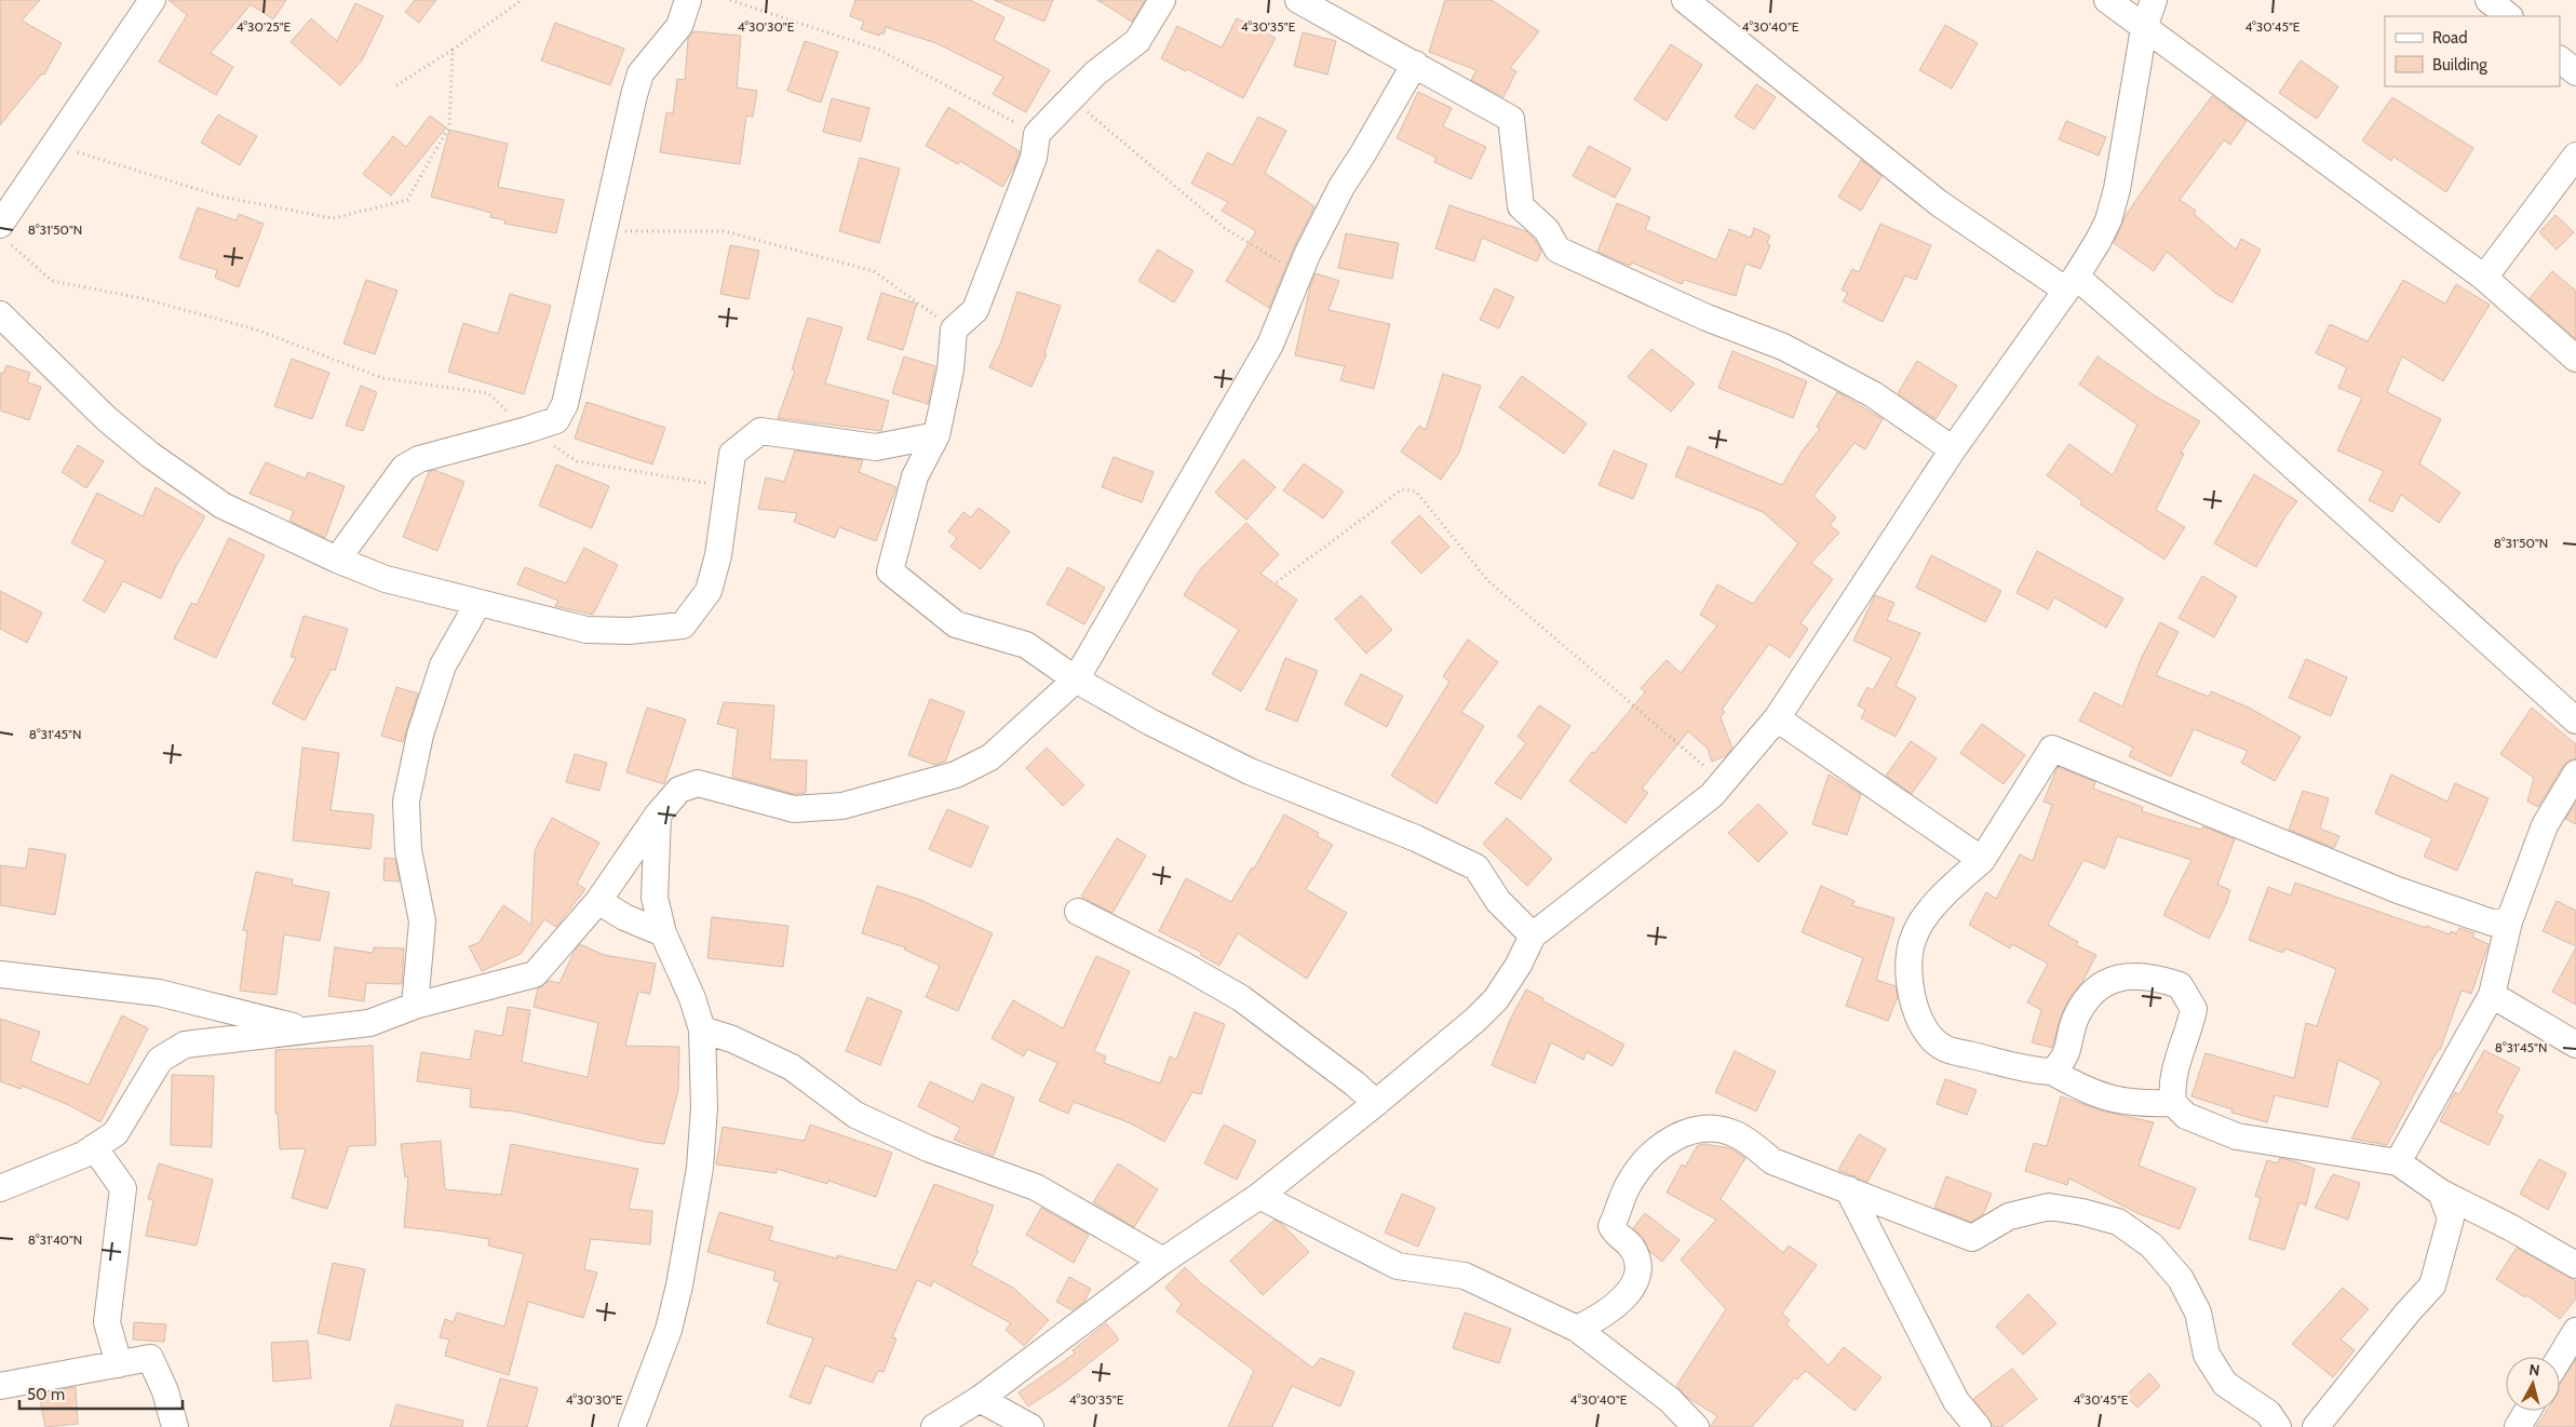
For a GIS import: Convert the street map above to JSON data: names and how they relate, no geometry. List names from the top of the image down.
{
  "legend": ["Road", "Building"],
  "scale_bar": "50 m",
  "north": "top",
  "coordinates": [
    "4°30'25\"E",
    "4°30'30\"E",
    "4°30'35\"E",
    "4°30'40\"E",
    "4°30'45\"E",
    "8°31'50\"N",
    "8°31'45\"N",
    "8°31'40\"N"
  ]
}
